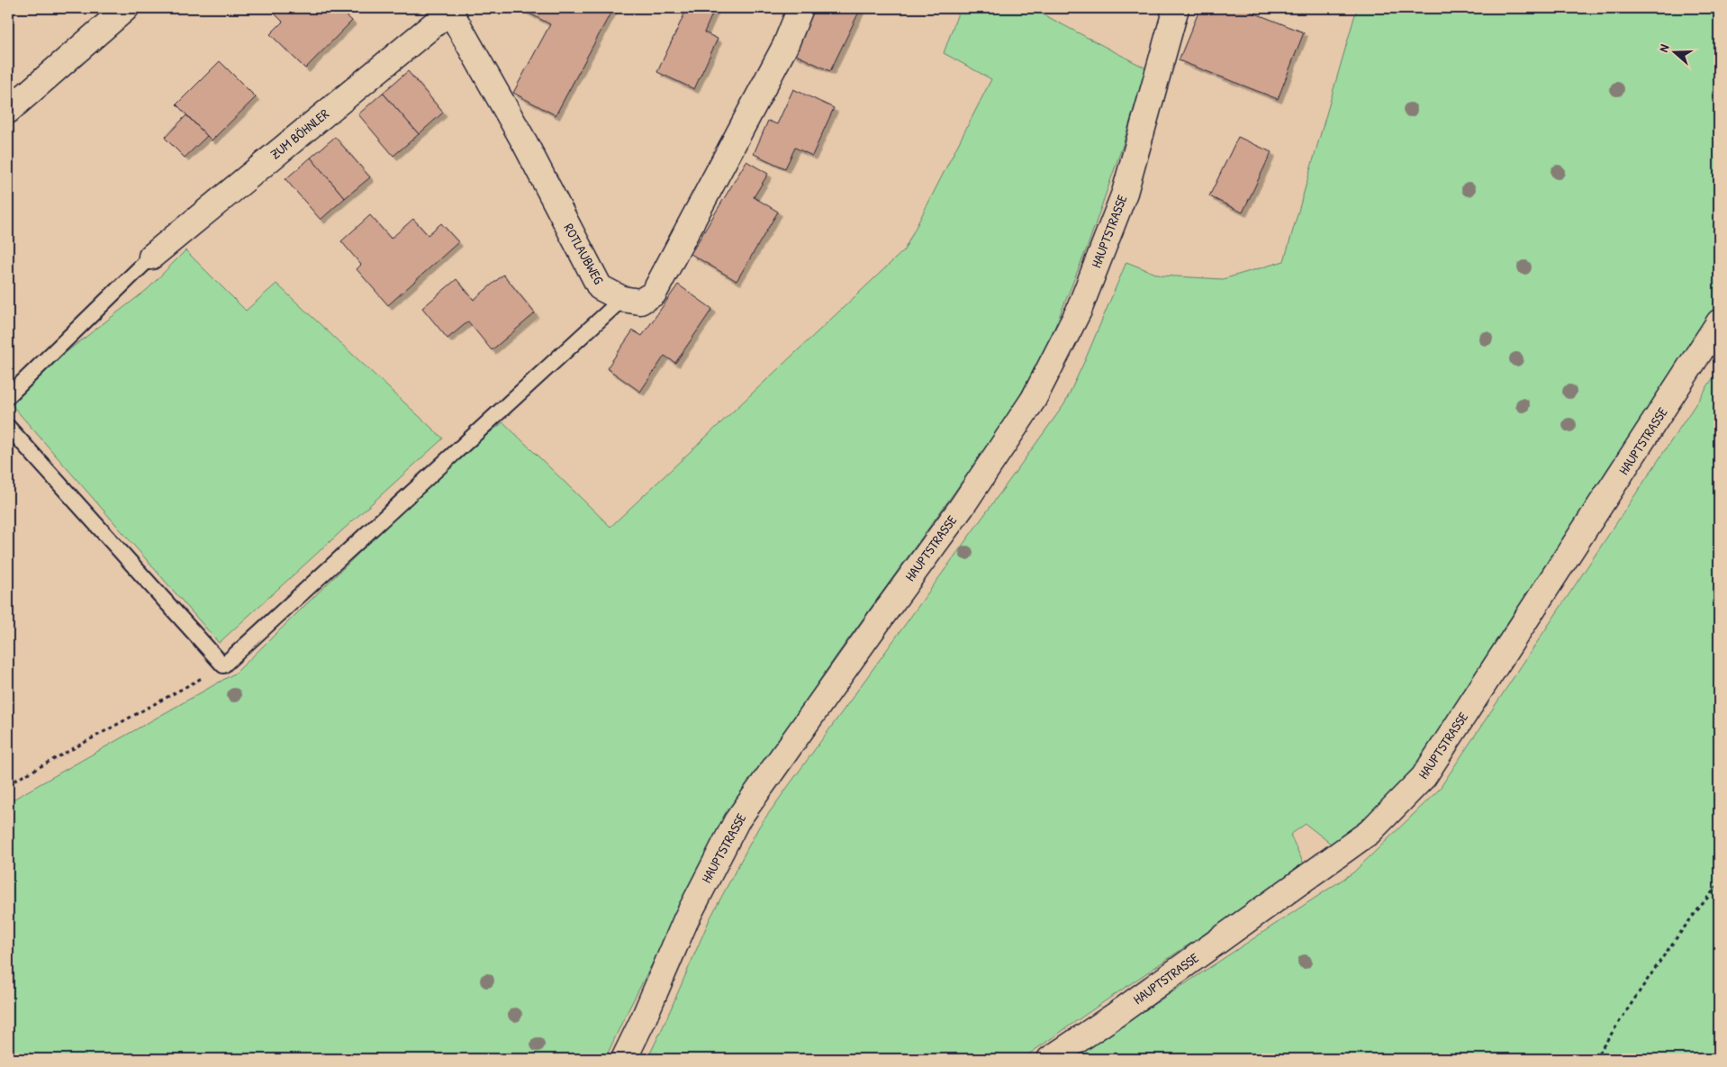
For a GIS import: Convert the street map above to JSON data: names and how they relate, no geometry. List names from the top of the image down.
{
  "streets": {
    "street": ["ZUM BÖHNLER", "HAUPTSTRASSE", "ROTLAUBWEG"]
  },
  "crossings": [
    ["ZUM BÖHNLER", "ROTLAUBWEG"]
  ],
  "north": "left"
}
